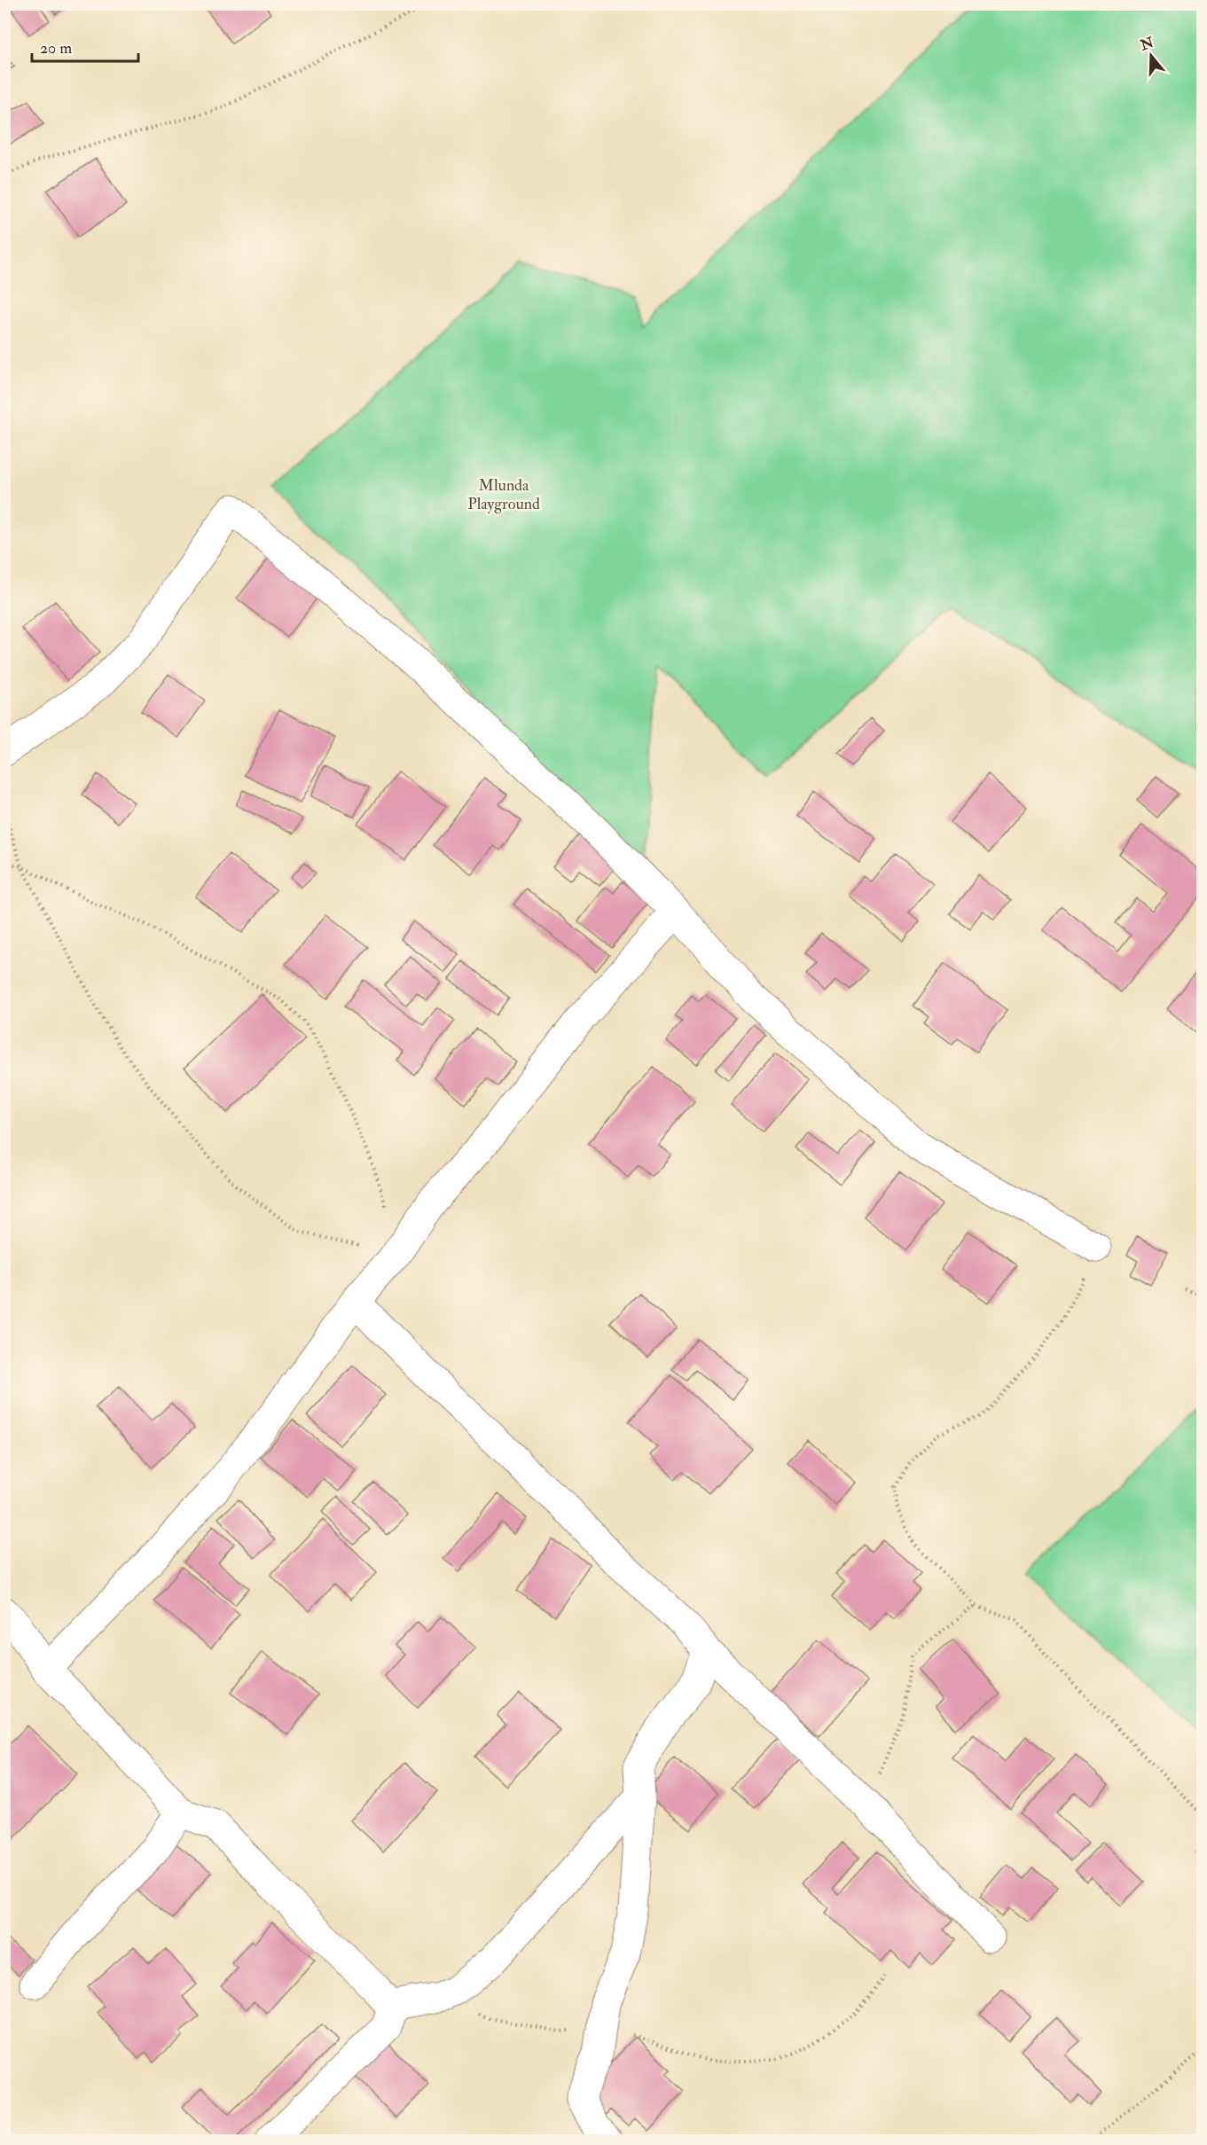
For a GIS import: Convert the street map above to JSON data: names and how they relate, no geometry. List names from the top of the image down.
{
  "parks": ["Mlunda Playground"],
  "scale_bar": "20 m",
  "north": "top"
}
